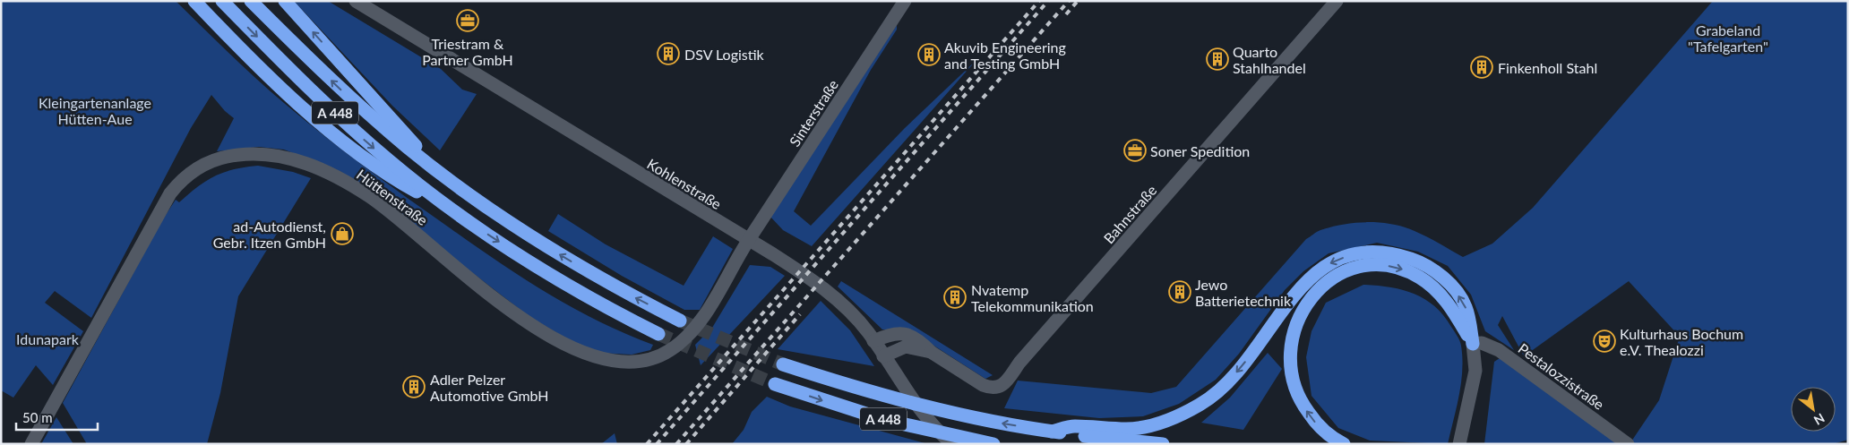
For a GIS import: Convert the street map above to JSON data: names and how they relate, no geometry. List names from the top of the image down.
{
  "streets": {
    "highway": ["A 448"],
    "street": [
      "Sinterstraße",
      "Kohlenstraße",
      "Hüttenstraße",
      "Bahnstraße",
      "Pestalozzistraße"
    ]
  },
  "crossings": [
    ["Sinterstraße", "Kohlenstraße"],
    ["Sinterstraße", "Hüttenstraße"],
    ["Kohlenstraße", "Hüttenstraße"],
    ["Kohlenstraße", "Bahnstraße"]
  ],
  "parks": ["Grabeland \"Tafelgarten\"", "Kleingartenanlage Hütten-Aue", "Idunapark"],
  "places": {
    "office": ["Triestram & Partner GmbH", "Soner Spedition"],
    "building": [
      "DSV Logistik",
      "Akuvib Engineering and Testing GmbH",
      "Quarto Stahlhandel",
      "Finkenholl Stahl",
      "Jewo Batterietechnik",
      "Nvatemp Telekommunikation",
      "Adler Pelzer Automotive GmbH"
    ],
    "shop": ["ad-Autodienst, Gebr. Itzen GmbH"],
    "theatre": ["Kulturhaus Bochum e.V. Thealozzi"]
  },
  "scale_bar": "50 m",
  "north": "bottom right"
}
